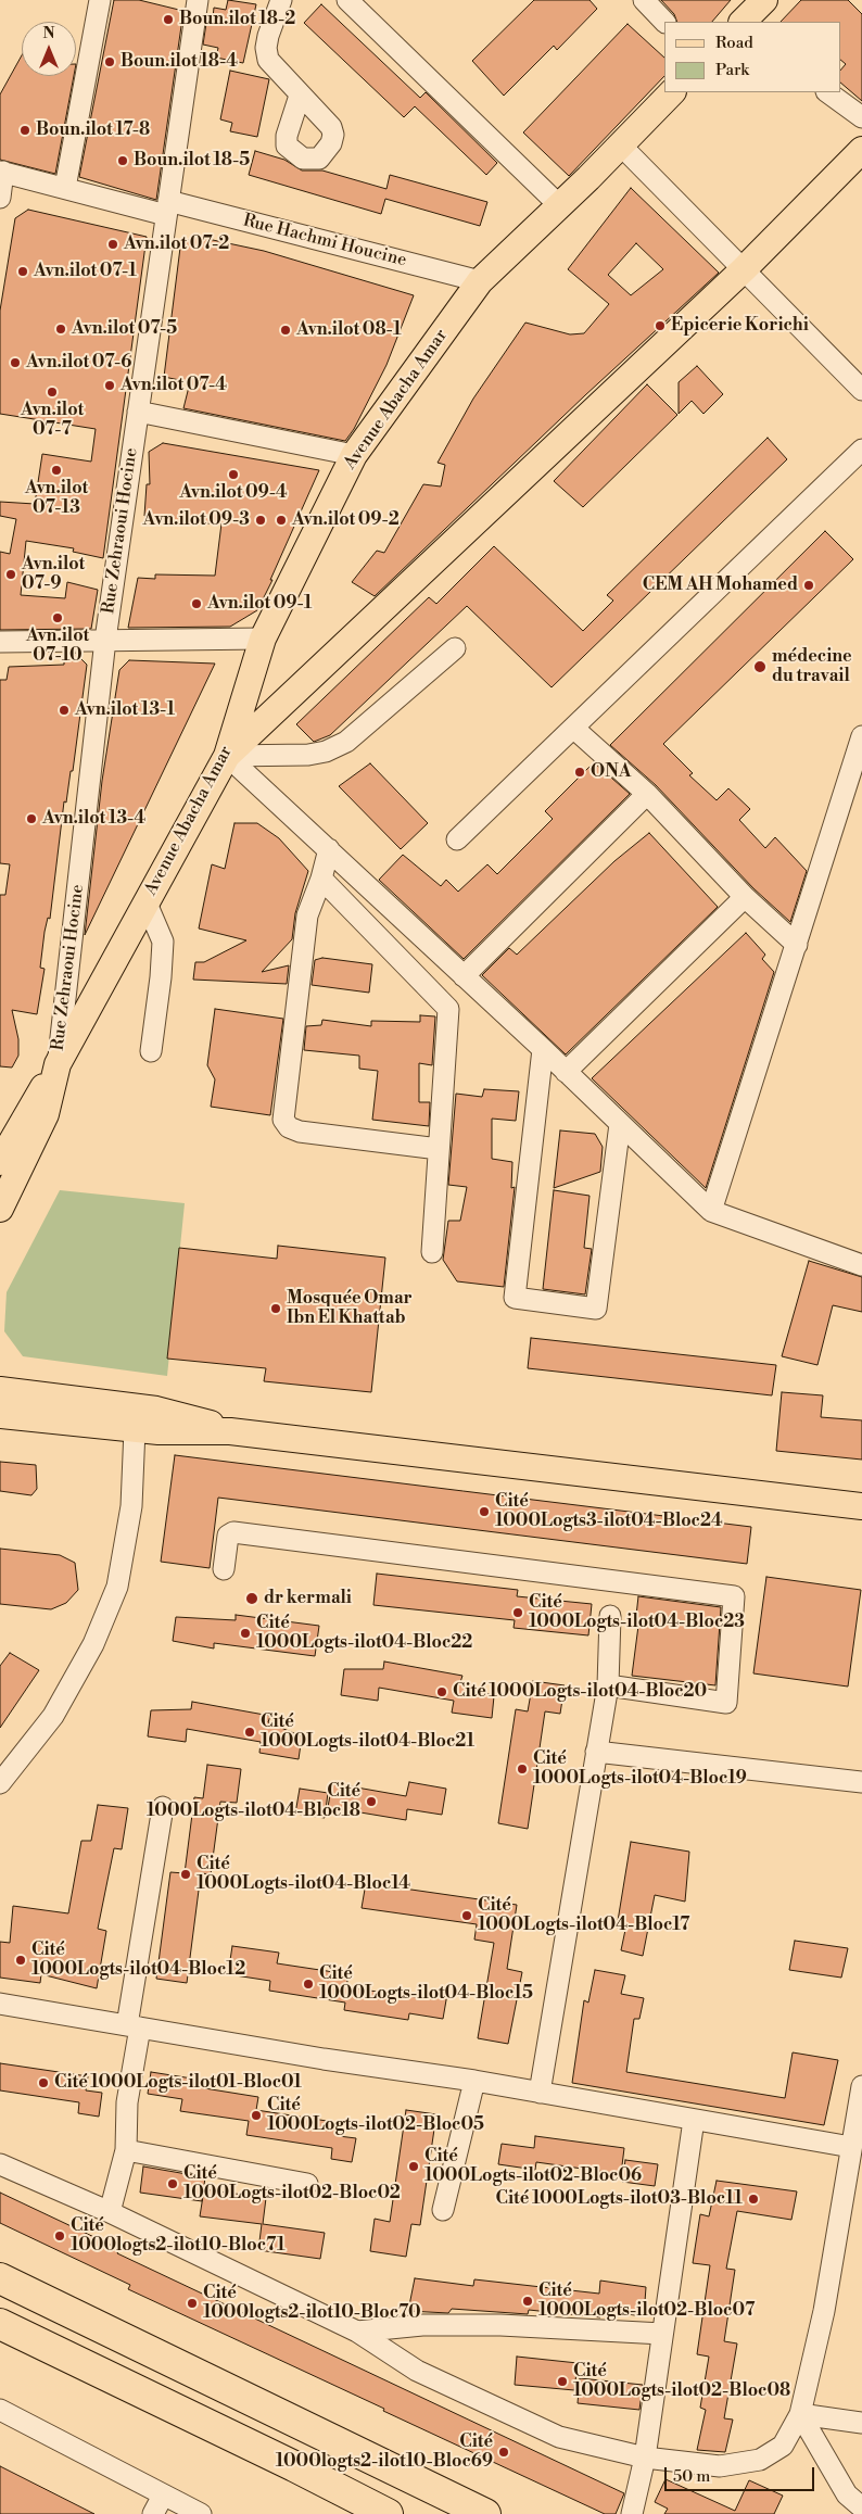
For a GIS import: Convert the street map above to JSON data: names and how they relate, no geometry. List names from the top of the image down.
{
  "streets": {
    "main road": ["Avenue Abacha Amar"],
    "street": ["Rue Hachmi Houcine", "Rue Zehraoui Hocine"]
  },
  "crossings": [
    ["Rue Hachmi Houcine", "Avenue Abacha Amar"],
    ["Rue Hachmi Houcine", "Rue Zehraoui Hocine"],
    ["Avenue Abacha Amar", "Rue Zehraoui Hocine"]
  ],
  "places": [
    "Boun.ilot 18-2",
    "Boun.ilot 18-4",
    "Boun.ilot 17-8",
    "Boun.ilot 18-5",
    "Avn.ilot 07-2",
    "Avn.ilot 07-1",
    "Epicerie Korichi",
    "Avn.ilot 07-5",
    "Avn.ilot 08-1",
    "Avn.ilot 07-6",
    "Avn.ilot 07-4",
    "Avn.ilot 07-7",
    "Avn.ilot 07-13",
    "Avn.ilot 09-4",
    "Avn.ilot 09-3",
    "Avn.ilot 09-2",
    "Avn.ilot 07-9",
    "CEM AH Mohamed",
    "Avn.ilot 09-1",
    "Avn.ilot 07-10",
    "médecine du travail",
    "Avn.ilot 13-1",
    "ONA",
    "Avn.ilot 13-4",
    "Mosquée Omar Ibn El Khattab",
    "Cité 1000Logts3-ilot04-Bloc24",
    "dr kermali",
    "Cité 1000Logts-ilot04-Bloc23",
    "Cité 1000Logts-ilot04-Bloc22",
    "Cité 1000Logts-ilot04-Bloc20",
    "Cité 1000Logts-ilot04-Bloc21",
    "Cité 1000Logts-ilot04-Bloc19",
    "Cité 1000Logts-ilot04-Bloc18",
    "Cité 1000Logts-ilot04-Bloc14",
    "Cité 1000Logts-ilot04-Bloc17",
    "Cité 1000Logts-ilot04-Bloc12",
    "Cité 1000Logts-ilot04-Bloc15",
    "Cité 1000Logts-ilot01-Bloc01",
    "Cité 1000Logts-ilot02-Bloc05",
    "Cité 1000Logts-ilot02-Bloc06",
    "Cité 1000Logts-ilot02-Bloc02",
    "Cité 1000Logts-ilot03-Bloc11",
    "Cité 1000logts2-ilot10-Bloc71",
    "Cité 1000Logts-ilot02-Bloc07",
    "Cité 1000logts2-ilot10-Bloc70",
    "Cité 1000Logts-ilot02-Bloc08",
    "Cité 1000logts2-ilot10-Bloc69"
  ],
  "legend": ["Road", "Park"],
  "scale_bar": "50 m",
  "north": "top"
}
